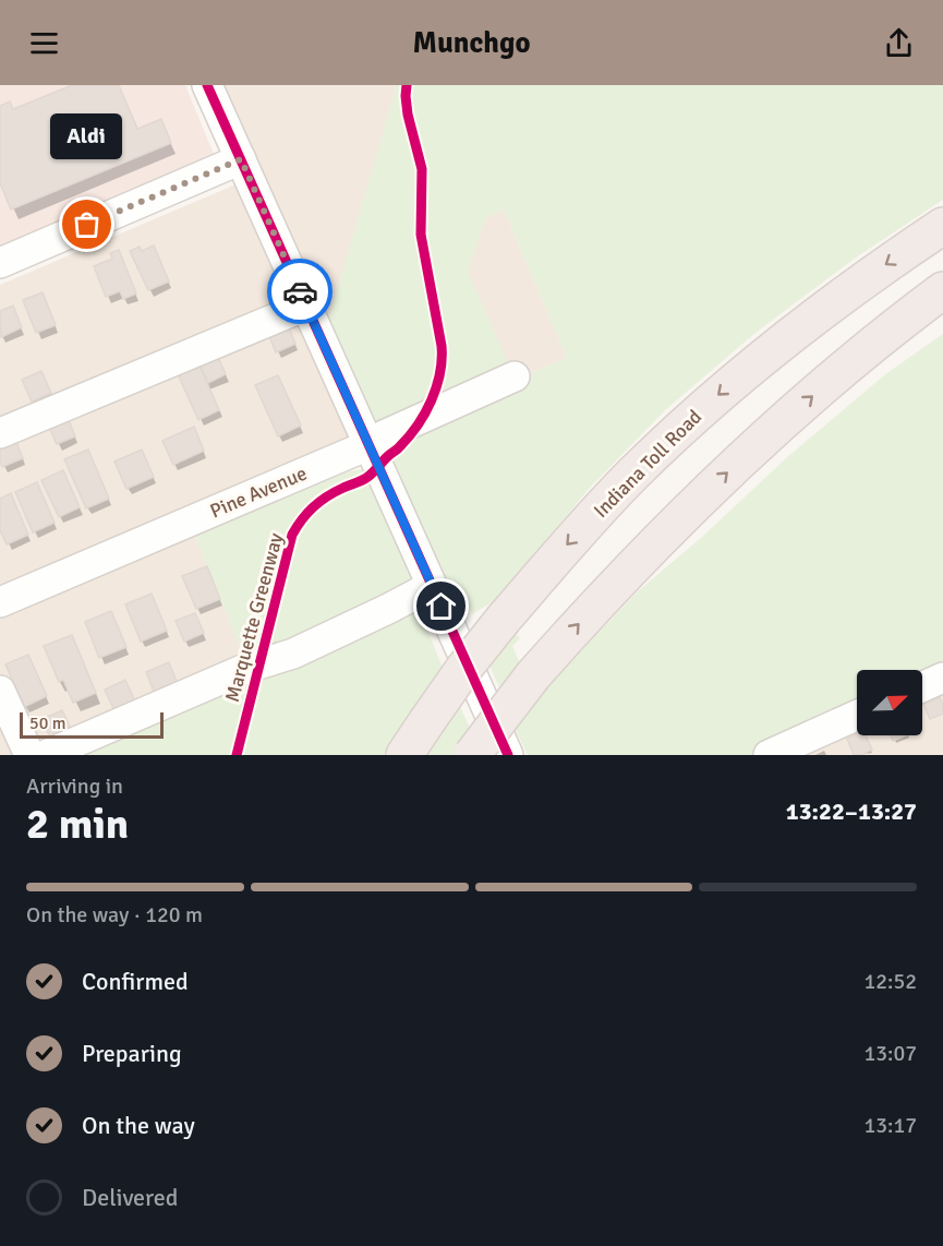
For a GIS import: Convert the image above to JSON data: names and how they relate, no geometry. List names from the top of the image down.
{
  "streets": {
    "highway": ["Indiana Toll Road"],
    "street": ["Pine Avenue"],
    "cycle path": ["Marquette Greenway"]
  },
  "places": ["Aldi"],
  "scale_bar": "50 m",
  "north": "top right",
  "page": {
    "header": "Munchgo",
    "bubble": "Aldi",
    "scale": "50 m",
    "heading": ["2 min", "Arriving in", "13:22–13:27"],
    "bar": "On the way · 120 m",
    "list": [
      ["Confirmed", "12:52"],
      ["Preparing", "13:07"],
      ["On the way", "13:17"],
      "Delivered"
    ]
  }
}
